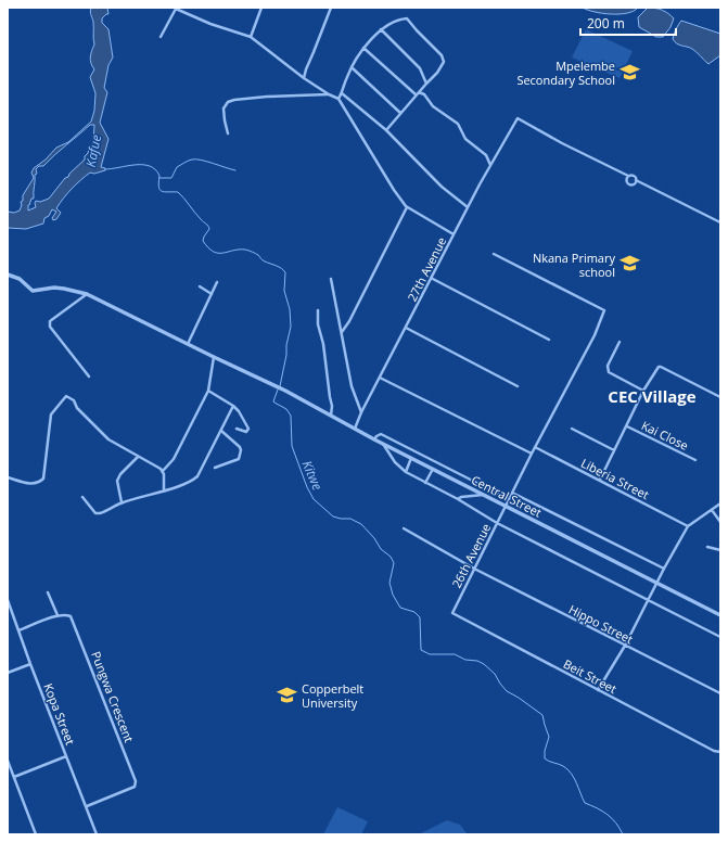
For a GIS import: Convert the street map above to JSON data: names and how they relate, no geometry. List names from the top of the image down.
{
  "streets": {
    "street": [
      "27th Avenue",
      "Kai Close",
      "Liberia Street",
      "Central Street",
      "26th Avenue",
      "Hippo Street",
      "Beit Street",
      "Pungwa Crescent",
      "Kopa Street"
    ]
  },
  "crossings": [
    ["27th Avenue", "Central Street"],
    ["Liberia Street", "26th Avenue"],
    ["Central Street", "26th Avenue"],
    ["26th Avenue", "Hippo Street"],
    ["26th Avenue", "Beit Street"],
    ["Pungwa Crescent", "Kopa Street"]
  ],
  "districts": ["CEC Village"],
  "water": ["Kafue", "Kitwe"],
  "places": {
    "school or university": ["Mpelembe Secondary School", "Nkana Primary school", "Copperbelt University"]
  },
  "scale_bar": "200 m"
}
